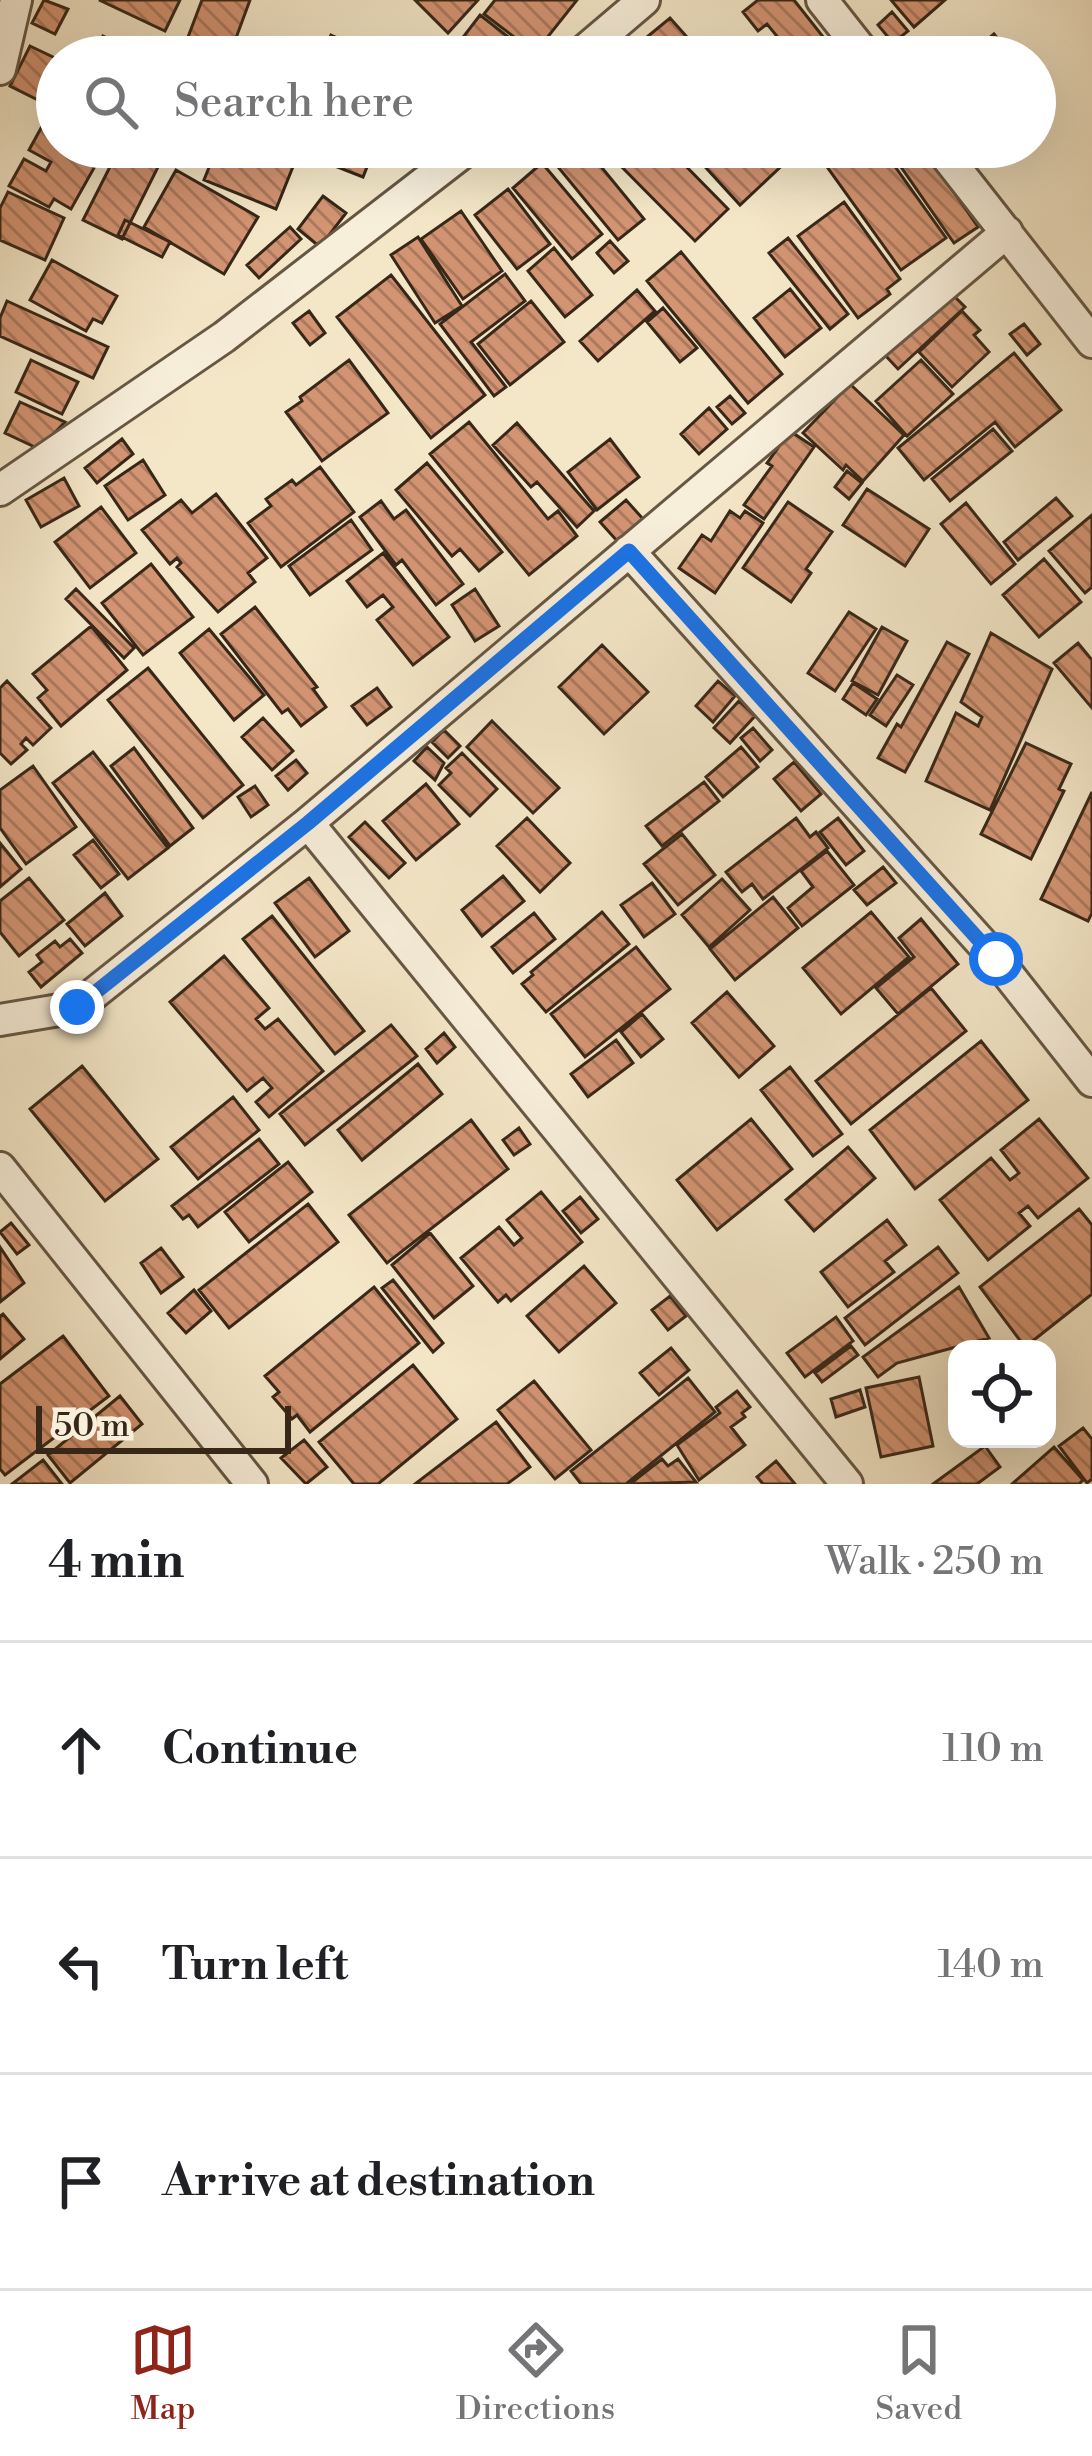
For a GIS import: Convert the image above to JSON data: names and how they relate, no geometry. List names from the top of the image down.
{
  "scale_bar": "50 m",
  "page": {
    "search": "Search here",
    "scale": "50 m",
    "heading": ["4 min", "Walk · 250 m"],
    "list": [
      ["Continue", "110 m"],
      ["Turn left", "140 m"],
      "Arrive at destination"
    ],
    "nav": ["Map", "Directions", "Saved"]
  }
}
